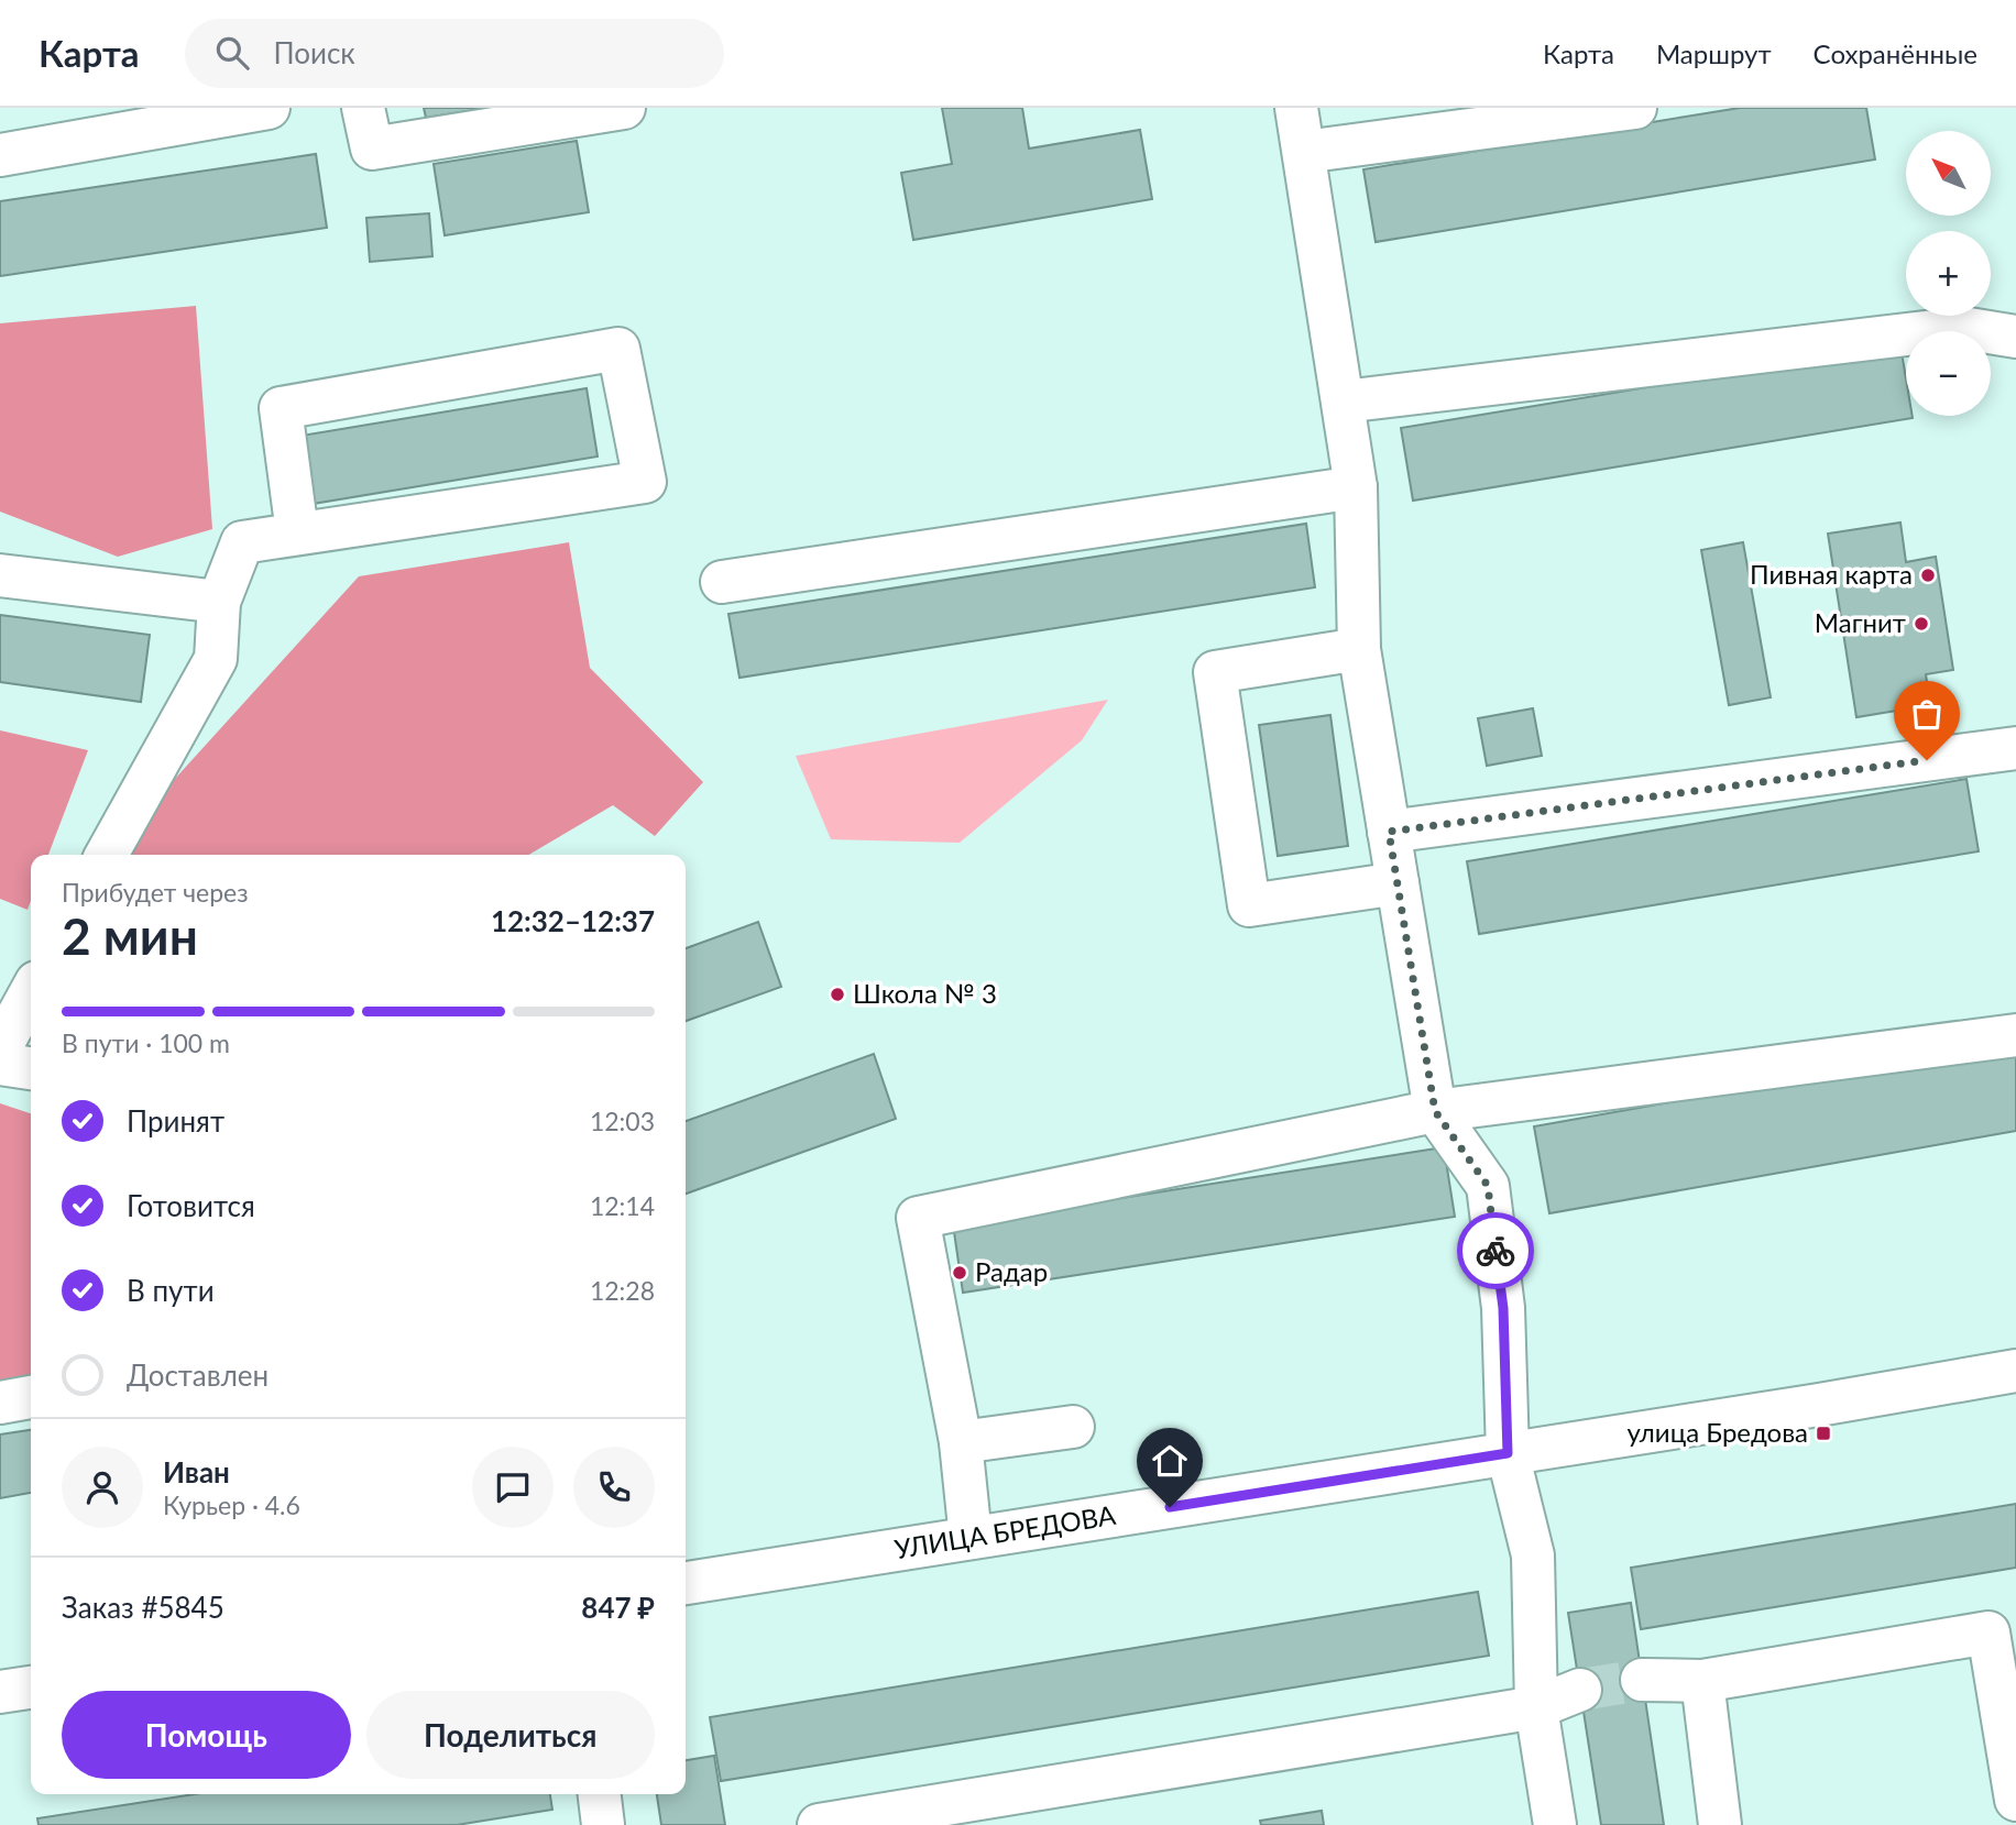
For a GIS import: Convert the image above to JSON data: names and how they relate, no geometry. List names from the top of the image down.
{
  "streets": {
    "street": ["УЛИЦА БРЕДОВА"]
  },
  "places": {
    "other": [
      "Пивная карта",
      "Магнит",
      "Школа № 3",
      "Радар"
    ],
    "transit": ["улица Бредова"]
  },
  "north": "top left",
  "page": {
    "header": "Карта",
    "search": "Поиск",
    "nav": ["Карта", "Маршрут", "Сохранённые"],
    "map_buttons": ["+", "−"],
    "heading": ["2 мин", "Прибудет через", "12:32–12:37"],
    "panel": [
      "Иван",
      "Курьер · 4.6",
      "Заказ #5845",
      "847 ₽"
    ],
    "bar": "В пути · 100 m",
    "list": [
      ["Принят", "12:03"],
      ["Готовится", "12:14"],
      ["В пути", "12:28"],
      "Доставлен"
    ],
    "buttons": ["Помощь", "Поделиться"]
  }
}
